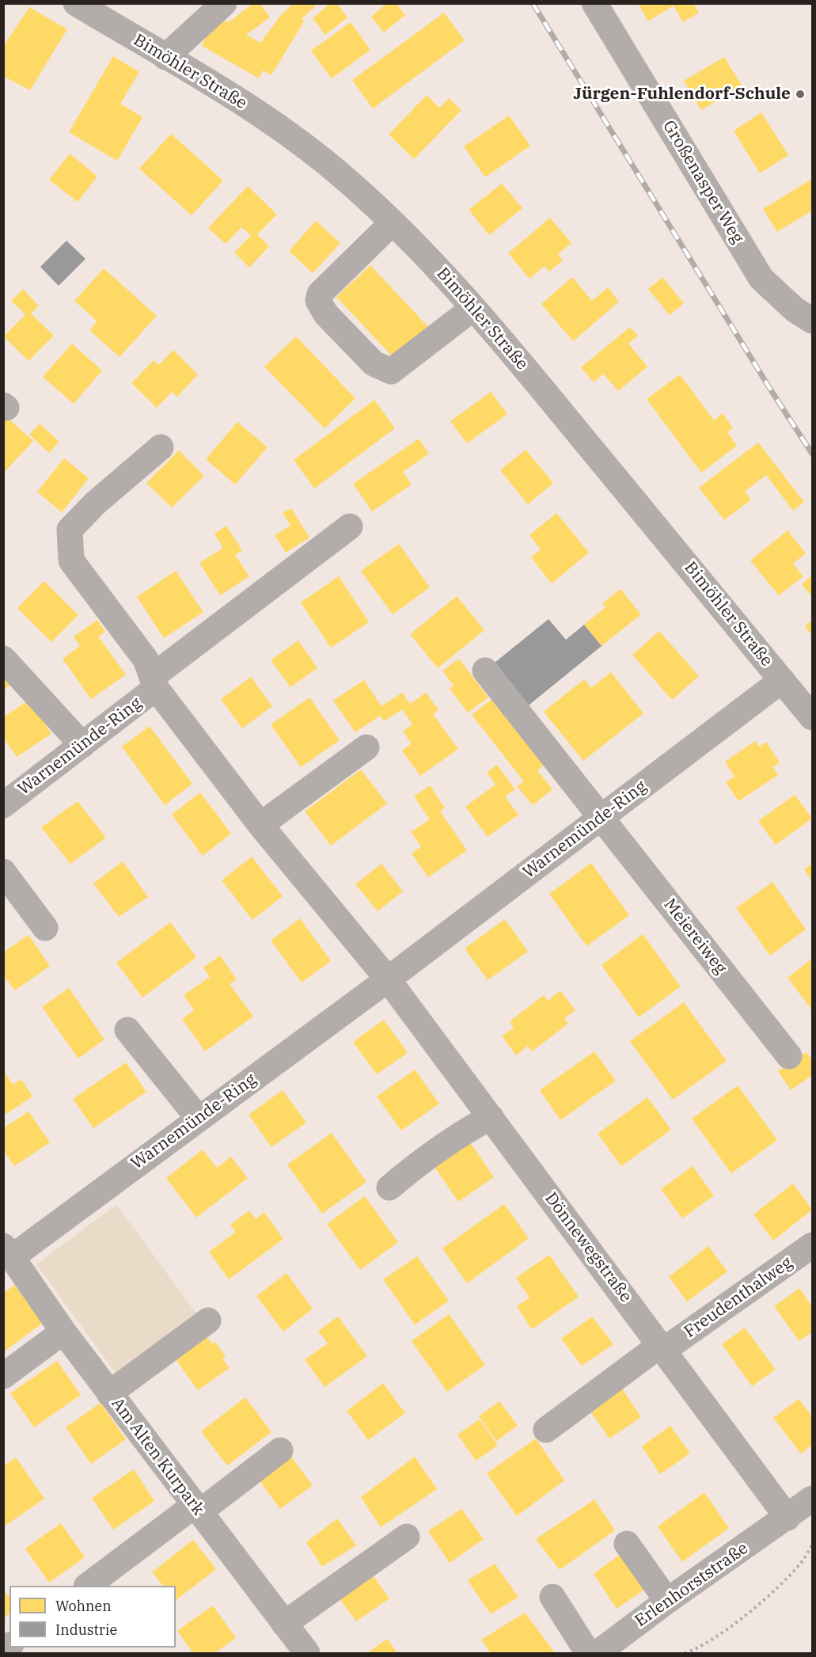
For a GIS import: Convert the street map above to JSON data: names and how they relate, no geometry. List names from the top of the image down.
{
  "streets": {
    "street": [
      "Bimöhler Straße",
      "Großenasper Weg",
      "Warnemünde-Ring",
      "Meiereiweg",
      "Dönnewegstraße",
      "Freudenthalweg",
      "Am Alten Kurpark",
      "Erlenhorststraße"
    ]
  },
  "crossings": [
    ["Bimöhler Straße", "Warnemünde-Ring"],
    ["Warnemünde-Ring", "Meiereiweg"],
    ["Warnemünde-Ring", "Dönnewegstraße"],
    ["Warnemünde-Ring", "Am Alten Kurpark"],
    ["Dönnewegstraße", "Freudenthalweg"],
    ["Dönnewegstraße", "Erlenhorststraße"]
  ],
  "places": ["Jürgen-Fuhlendorf-Schule"],
  "legend": ["Wohnen", "Industrie"]
}
